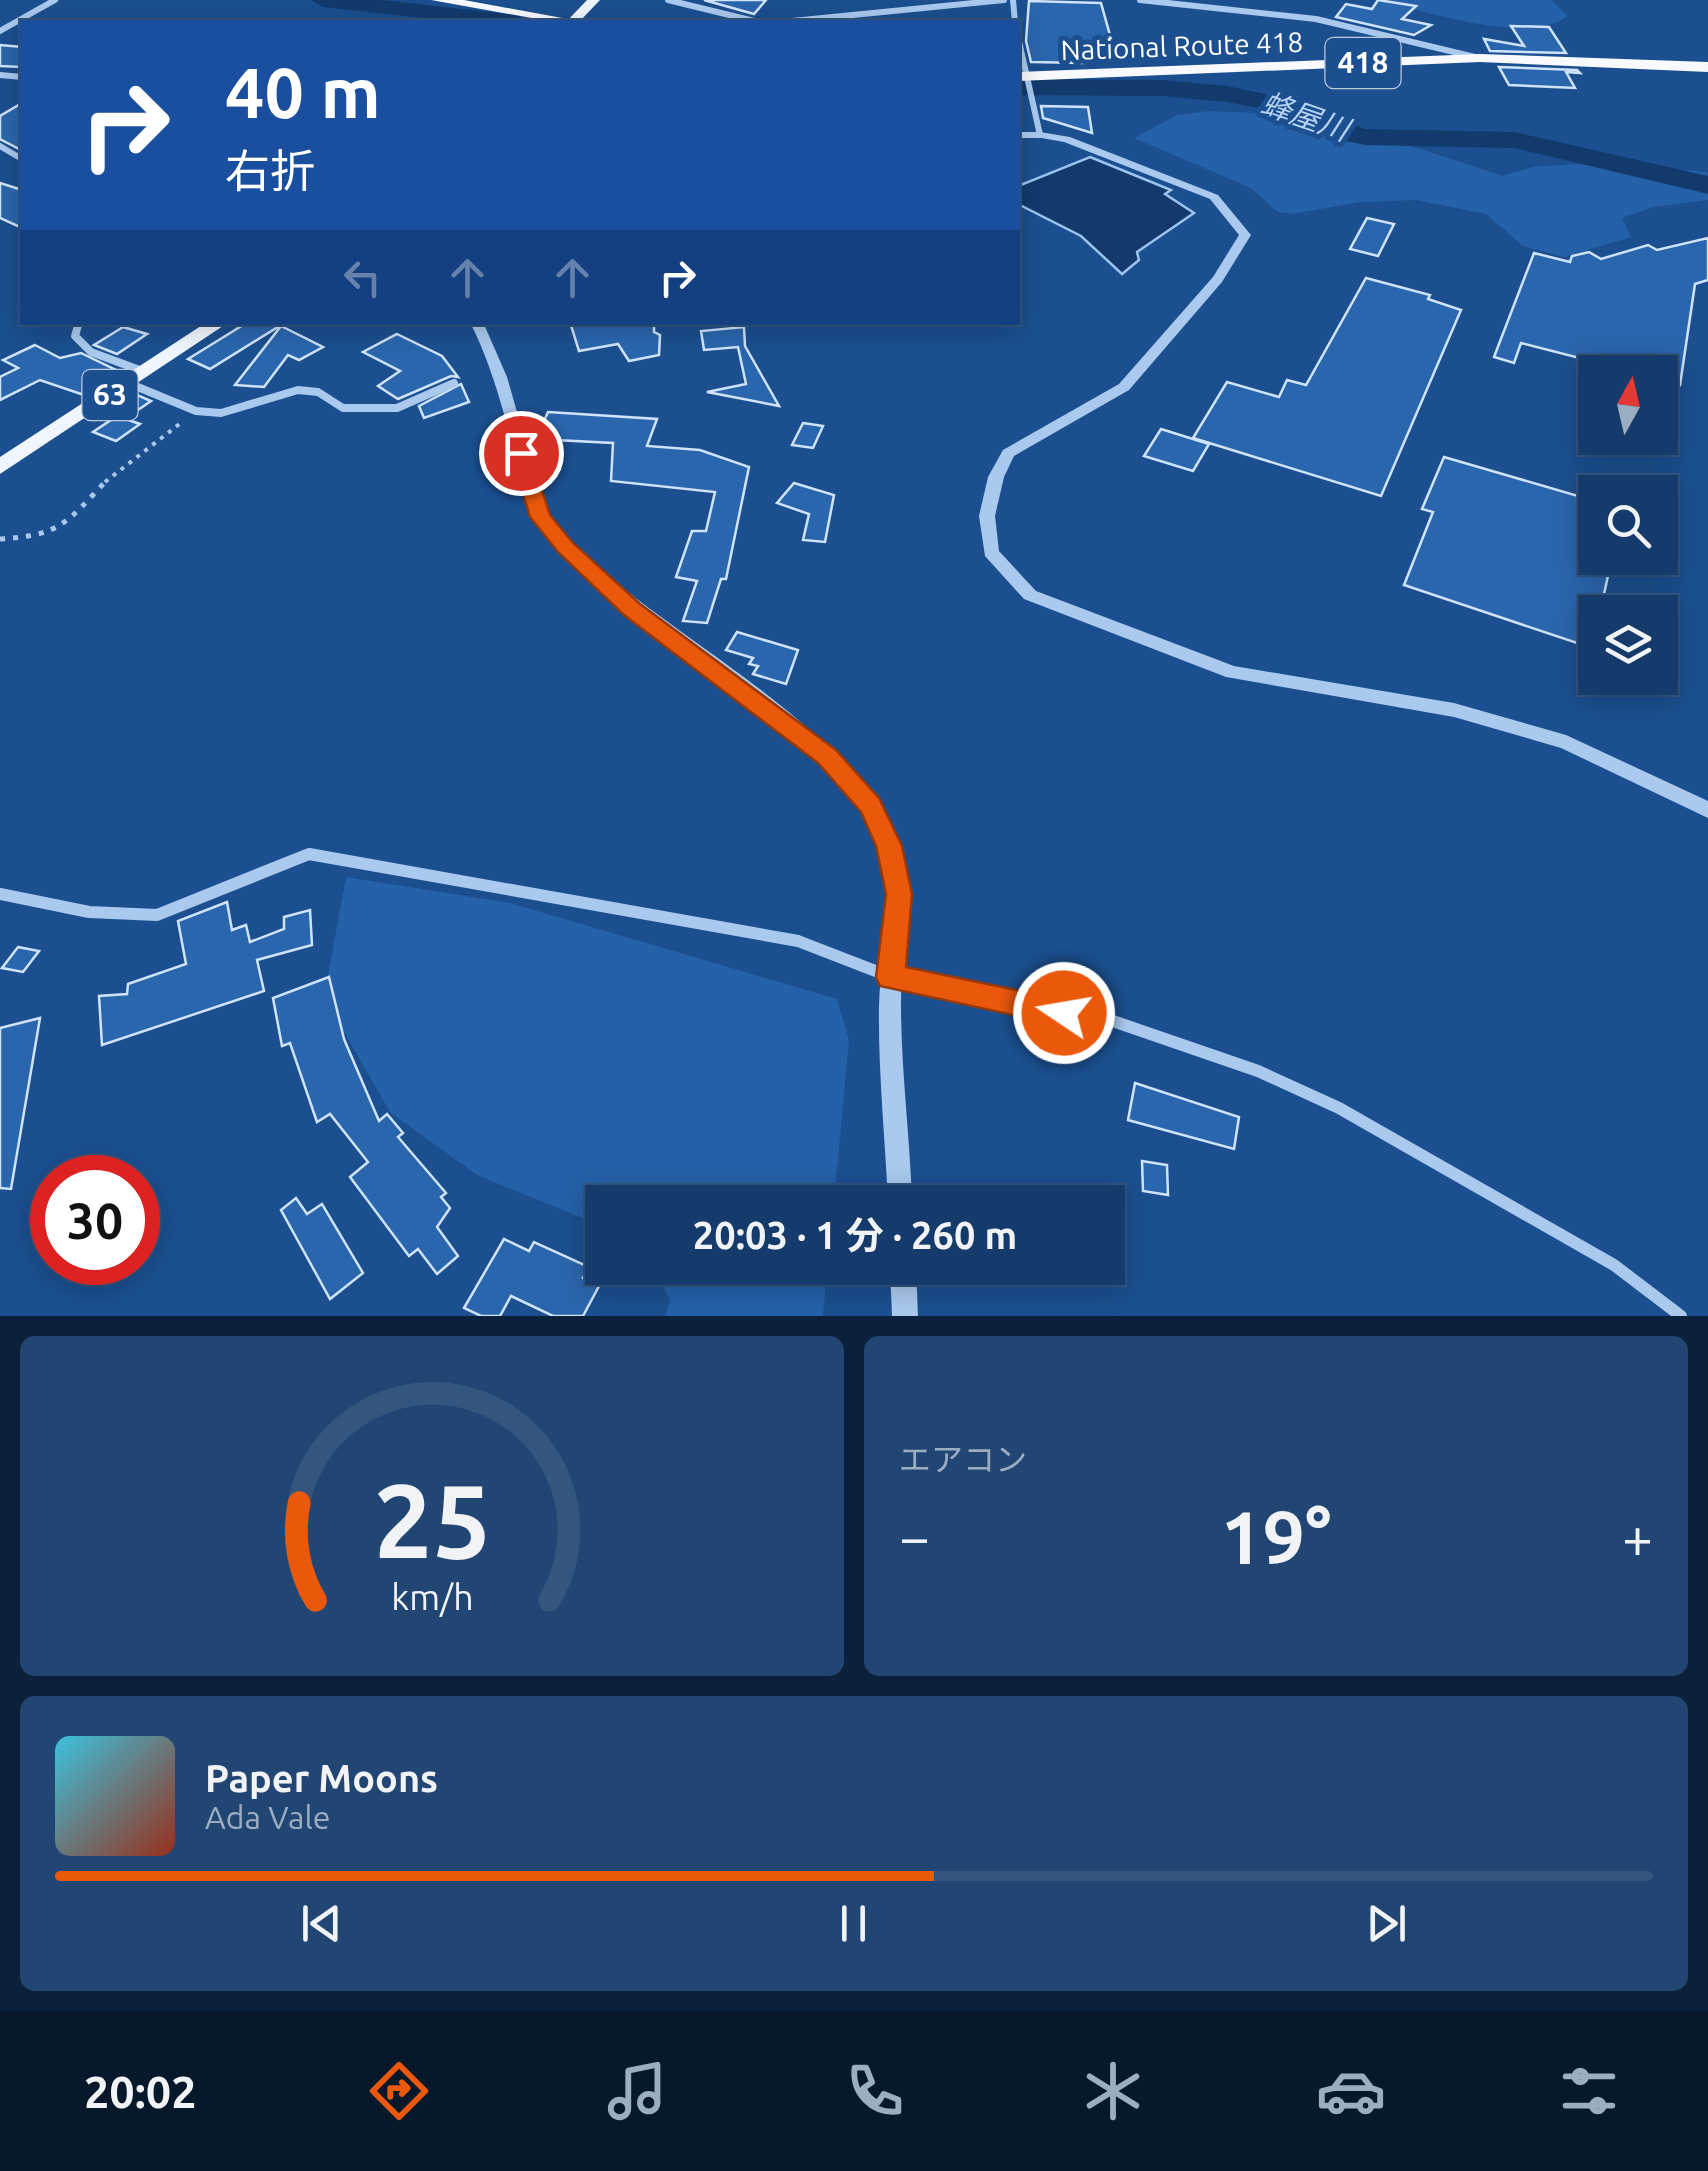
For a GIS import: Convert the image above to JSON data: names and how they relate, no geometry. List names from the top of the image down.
{
  "streets": {
    "highway": ["National Route 418", "418"],
    "main road": ["63"]
  },
  "water": ["蜂屋川"],
  "north": "top",
  "page": {
    "turn": ["40 m", "右折"],
    "limit": "30",
    "trip": "20:03 · 1 分 · 260 m",
    "tile": "エアコン",
    "heat": ["−", "19°", "+"],
    "song": ["Paper Moons", "Ada Vale"],
    "tabs": "20:02",
    "gauge": ["25", "km/h"]
  }
}
